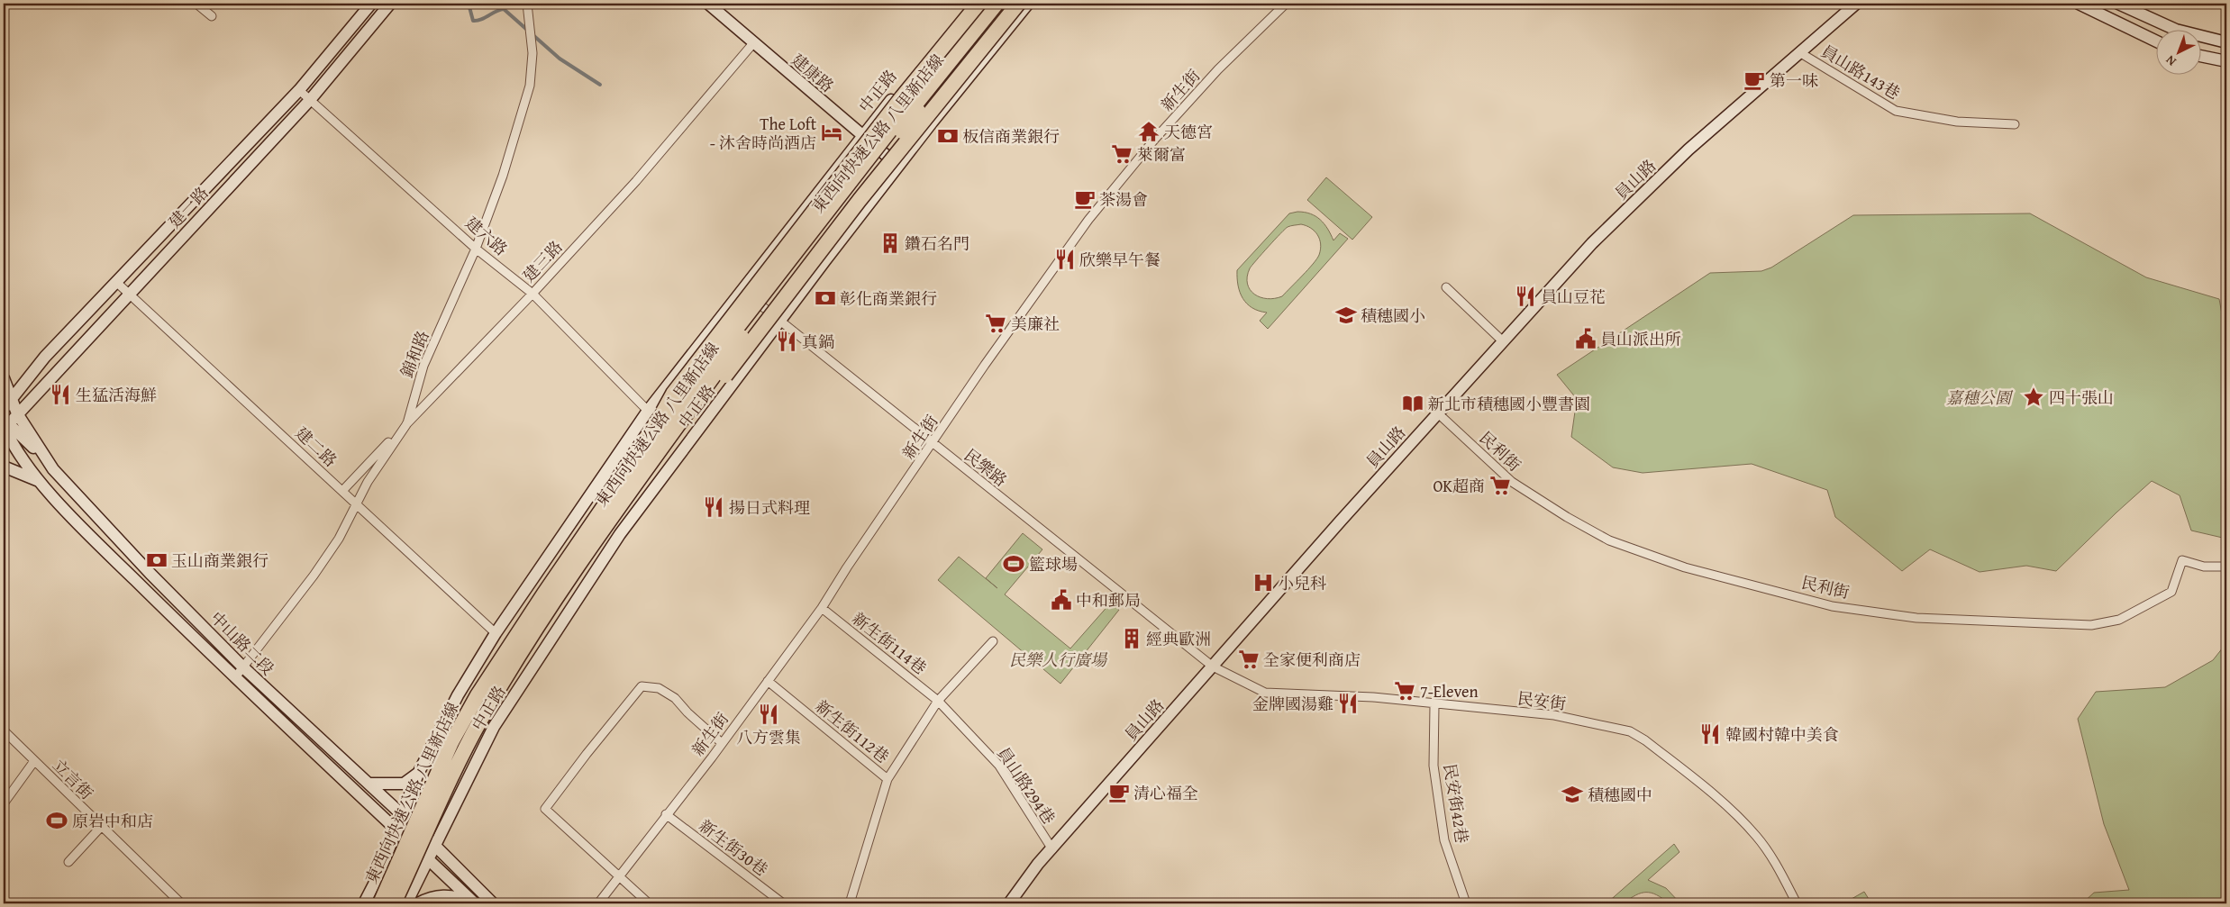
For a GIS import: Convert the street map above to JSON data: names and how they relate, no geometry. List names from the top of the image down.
{
  "streets": {
    "highway": ["東西向快速公路 八里新店線"],
    "main road": [
      "建康路",
      "中正路",
      "員山路",
      "建一路",
      "中山路二段"
    ],
    "street": [
      "員山路143巷",
      "新生街",
      "建六路",
      "建三路",
      "錦和路",
      "建二路",
      "民利街",
      "民樂路",
      "新生街114巷",
      "民安街",
      "新生街112巷",
      "立言街",
      "員山路294巷",
      "民安街42巷",
      "新生街30巷"
    ]
  },
  "crossings": [
    ["員山路143巷", "員山路"],
    ["建康路", "中正路"],
    ["建康路", "建三路"],
    ["新生街", "民樂路"],
    ["新生街", "新生街114巷"],
    ["新生街", "新生街112巷"],
    ["新生街", "新生街30巷"],
    ["中正路", "建六路"],
    ["中正路", "建二路"],
    ["中正路", "民樂路"],
    ["中正路", "中山路二段"],
    ["員山路", "民利街"],
    ["員山路", "民樂路"],
    ["員山路", "民安街"],
    ["員山路", "員山路294巷"],
    ["建一路", "建六路"],
    ["建一路", "建二路"],
    ["建一路", "中山路二段"],
    ["建六路", "建三路"],
    ["建六路", "錦和路"],
    ["建三路", "錦和路"],
    ["建三路", "建二路"],
    ["錦和路", "建二路"],
    ["錦和路", "中山路二段"],
    ["民樂路", "民安街"],
    ["新生街114巷", "新生街112巷"],
    ["新生街114巷", "員山路294巷"],
    ["民安街", "民安街42巷"],
    ["新生街112巷", "員山路294巷"]
  ],
  "parks": ["嘉穗公園", "民樂人行廣場"],
  "places": {
    "cafe": ["第一味", "茶湯會", "清心福全"],
    "temple": ["天德宮"],
    "hotel": ["The Loft - 沐舍時尚酒店"],
    "bank": ["板信商業銀行", "彰化商業銀行", "玉山商業銀行"],
    "supermarket": [
      "萊爾富",
      "美廉社",
      "OK超商",
      "全家便利商店",
      "7-Eleven"
    ],
    "building": ["鑽石名門", "經典歐洲"],
    "restaurant": [
      "欣樂早午餐",
      "員山豆花",
      "真鍋",
      "生猛活海鮮",
      "揚日式料理",
      "金牌國湯雞",
      "八方雲集",
      "韓國村韓中美食"
    ],
    "school or university": ["積穗國小", "積穗國中"],
    "public building": ["員山派出所", "中和郵局"],
    "place": ["四十張山"],
    "library": ["新北市積穗國小豐書園"],
    "sports": ["籃球場", "原岩中和店"],
    "hospital": ["小兒科"]
  },
  "north": "bottom left"
}
